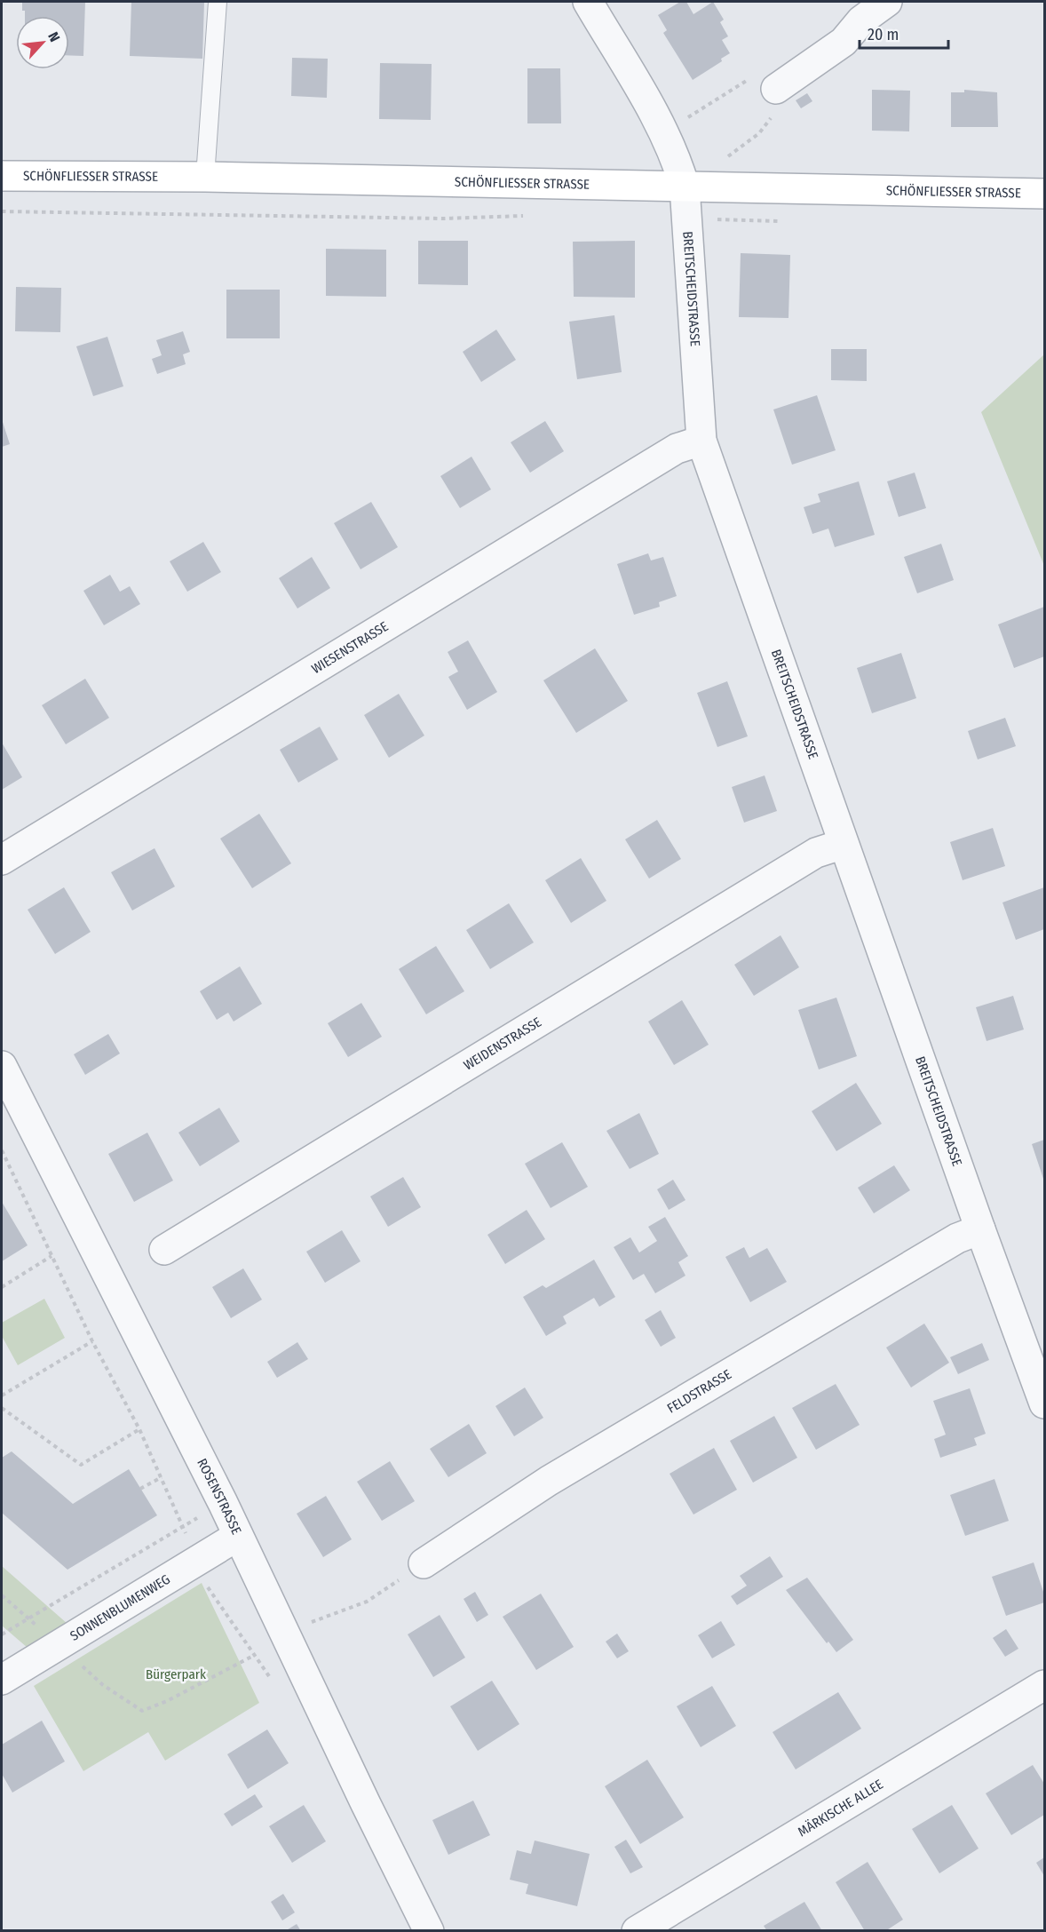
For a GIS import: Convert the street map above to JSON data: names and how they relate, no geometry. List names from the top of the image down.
{
  "streets": {
    "main road": ["SCHÖNFLIESSER STRASSE"],
    "street": [
      "BREITSCHEIDSTRASSE",
      "WIESENSTRASSE",
      "WEIDENSTRASSE",
      "FELDSTRASSE",
      "ROSENSTRASSE",
      "SONNENBLUMENWEG",
      "MÄRKISCHE ALLEE"
    ]
  },
  "crossings": [
    ["SCHÖNFLIESSER STRASSE", "BREITSCHEIDSTRASSE"],
    ["BREITSCHEIDSTRASSE", "WIESENSTRASSE"],
    ["BREITSCHEIDSTRASSE", "WEIDENSTRASSE"],
    ["BREITSCHEIDSTRASSE", "FELDSTRASSE"],
    ["ROSENSTRASSE", "SONNENBLUMENWEG"]
  ],
  "parks": ["Bürgerpark"],
  "scale_bar": "20 m",
  "north": "top right"
}
